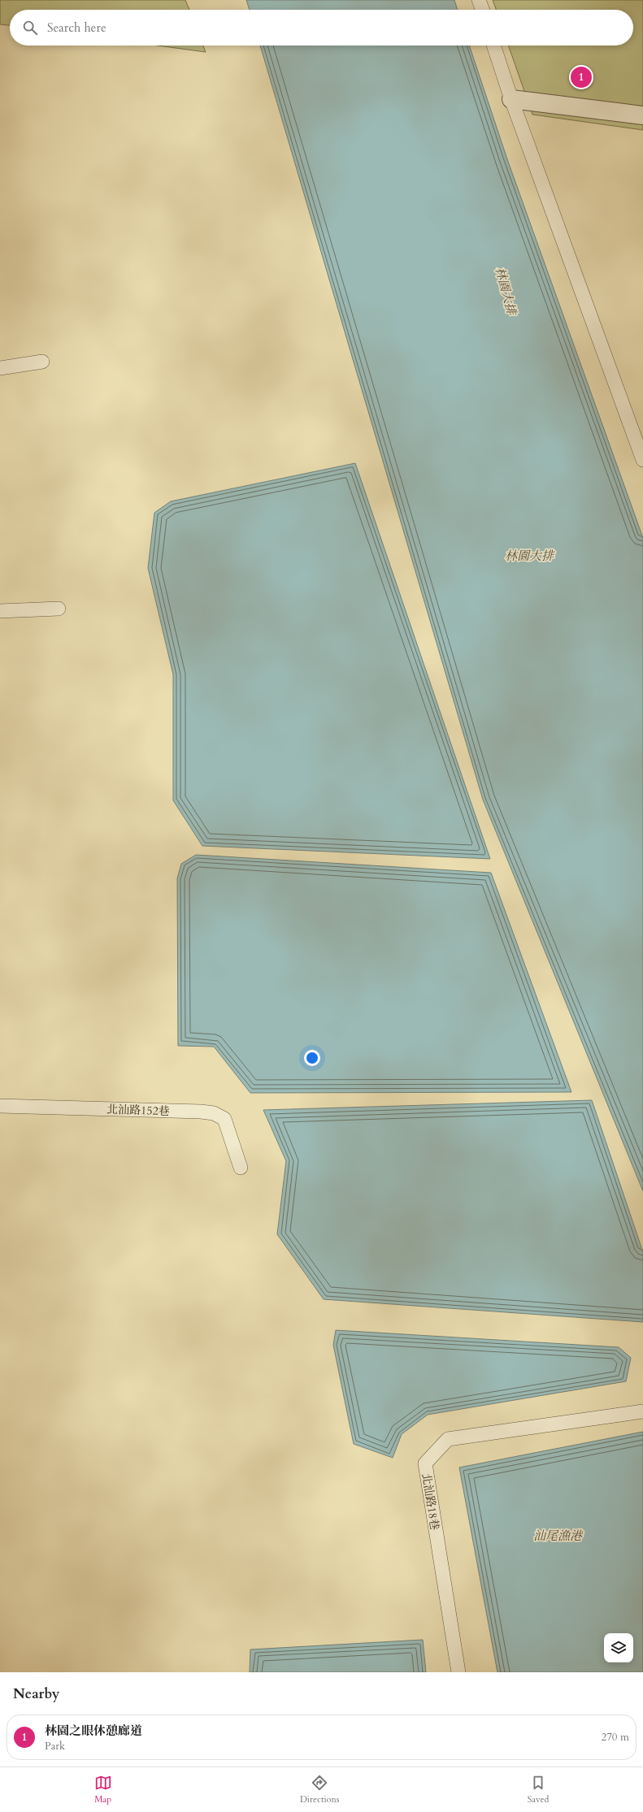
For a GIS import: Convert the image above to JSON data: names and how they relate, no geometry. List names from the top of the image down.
{
  "streets": {
    "lane": ["北汕路152巷", "北汕路18巷"]
  },
  "water": ["林園大排", "汕尾漁港"],
  "page": {
    "search": "Search here",
    "pins": "1",
    "heading": "Nearby",
    "list": [
      {
        "mark": "1",
        "name": "林園之眼休憩廊道",
        "note": "Park",
        "value": "270 m"
      }
    ],
    "nav": ["Map", "Directions", "Saved"]
  }
}
